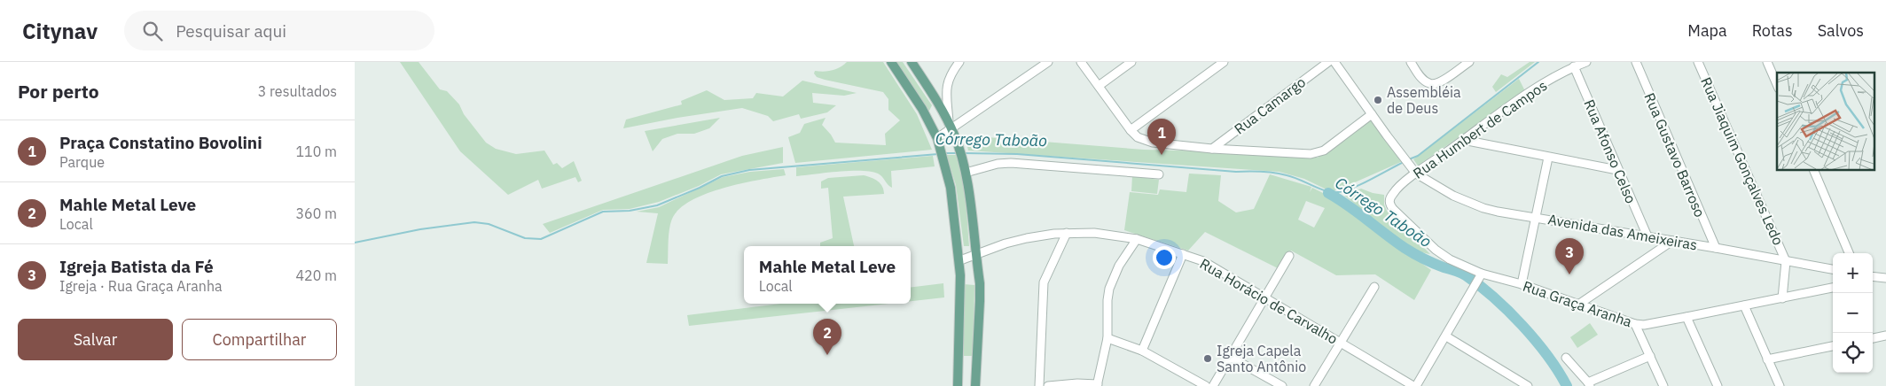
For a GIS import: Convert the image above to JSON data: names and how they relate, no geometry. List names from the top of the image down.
{
  "streets": {
    "street": [
      "Rua Camargo",
      "Rua Humbert de Campos",
      "Rua Afonso Celso",
      "Rua Gustavo Barroso",
      "Rua Jiaquim Gonçalves Ledo",
      "Avenida das Ameixeiras",
      "Rua Horácio de Carvalho",
      "Rua Graça Aranha"
    ]
  },
  "crossings": [
    ["Rua Humbert de Campos", "Rua Afonso Celso"],
    ["Rua Humbert de Campos", "Avenida das Ameixeiras"],
    ["Rua Humbert de Campos", "Rua Graça Aranha"],
    ["Rua Afonso Celso", "Avenida das Ameixeiras"],
    ["Rua Gustavo Barroso", "Avenida das Ameixeiras"],
    ["Rua Jiaquim Gonçalves Ledo", "Avenida das Ameixeiras"]
  ],
  "water": ["Córrego Taboão"],
  "places": ["Assembléia de Deus", "Igreja Capela Santo Antônio"],
  "page": {
    "header": "Citynav",
    "search": "Pesquisar aqui",
    "nav": ["Mapa", "Rotas", "Salvos"],
    "heading": ["Por perto", "3 resultados"],
    "pins": ["1", "3", "2"],
    "list": [
      {
        "mark": "1",
        "name": "Praça Constatino Bovolini",
        "note": "Parque",
        "value": "110 m"
      },
      {
        "mark": "2",
        "name": "Mahle Metal Leve",
        "note": "Local",
        "value": "360 m"
      },
      {
        "mark": "3",
        "name": "Igreja Batista da Fé",
        "note": "Igreja · Rua Graça Aranha",
        "value": "420 m"
      }
    ],
    "popup": ["Mahle Metal Leve", "Local"],
    "map_buttons": ["+", "−"],
    "buttons": ["Salvar", "Compartilhar"]
  }
}
